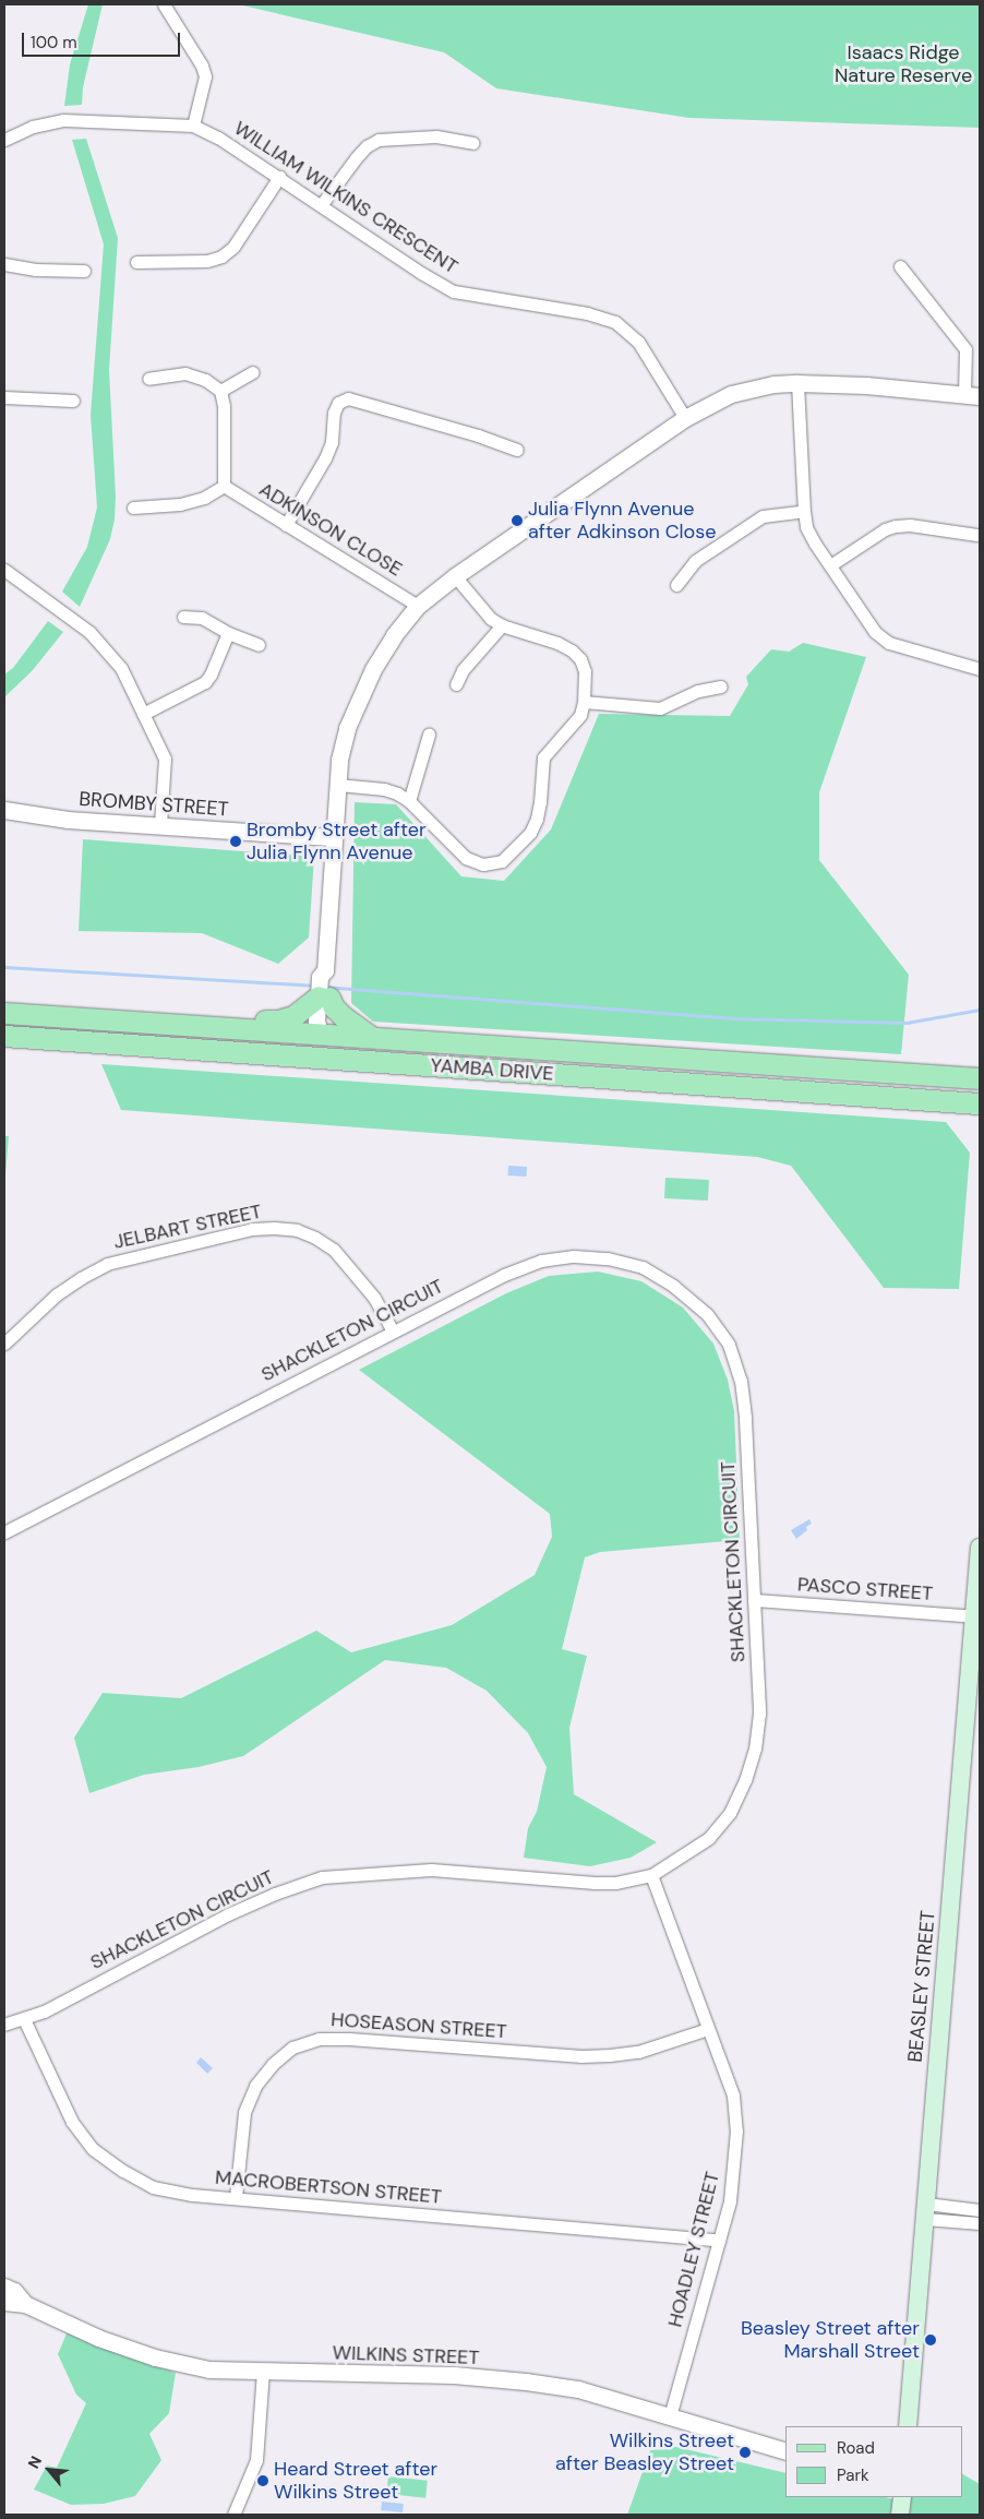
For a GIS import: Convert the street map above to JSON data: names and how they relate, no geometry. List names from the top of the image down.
{
  "streets": {
    "main road": ["YAMBA DRIVE", "BEASLEY STREET"],
    "street": [
      "WILLIAM WILKINS CRESCENT",
      "ADKINSON CLOSE",
      "BROMBY STREET",
      "JELBART STREET",
      "SHACKLETON CIRCUIT",
      "PASCO STREET",
      "HOSEASON STREET",
      "MACROBERTSON STREET",
      "HOADLEY STREET",
      "WILKINS STREET"
    ]
  },
  "crossings": [
    ["JELBART STREET", "SHACKLETON CIRCUIT"],
    ["SHACKLETON CIRCUIT", "PASCO STREET"],
    ["SHACKLETON CIRCUIT", "MACROBERTSON STREET"],
    ["SHACKLETON CIRCUIT", "HOADLEY STREET"],
    ["PASCO STREET", "BEASLEY STREET"],
    ["HOSEASON STREET", "MACROBERTSON STREET"],
    ["HOSEASON STREET", "HOADLEY STREET"],
    ["MACROBERTSON STREET", "HOADLEY STREET"],
    ["HOADLEY STREET", "WILKINS STREET"]
  ],
  "parks": ["Isaacs Ridge Nature Reserve"],
  "places": [
    "Julia Flynn Avenue after Adkinson Close",
    "Bromby Street after Julia Flynn Avenue",
    "Beasley Street after Marshall Street",
    "Wilkins Street after Beasley Street",
    "Heard Street after Wilkins Street"
  ],
  "legend": ["Road", "Park"],
  "scale_bar": "100 m",
  "north": "top left"
}
